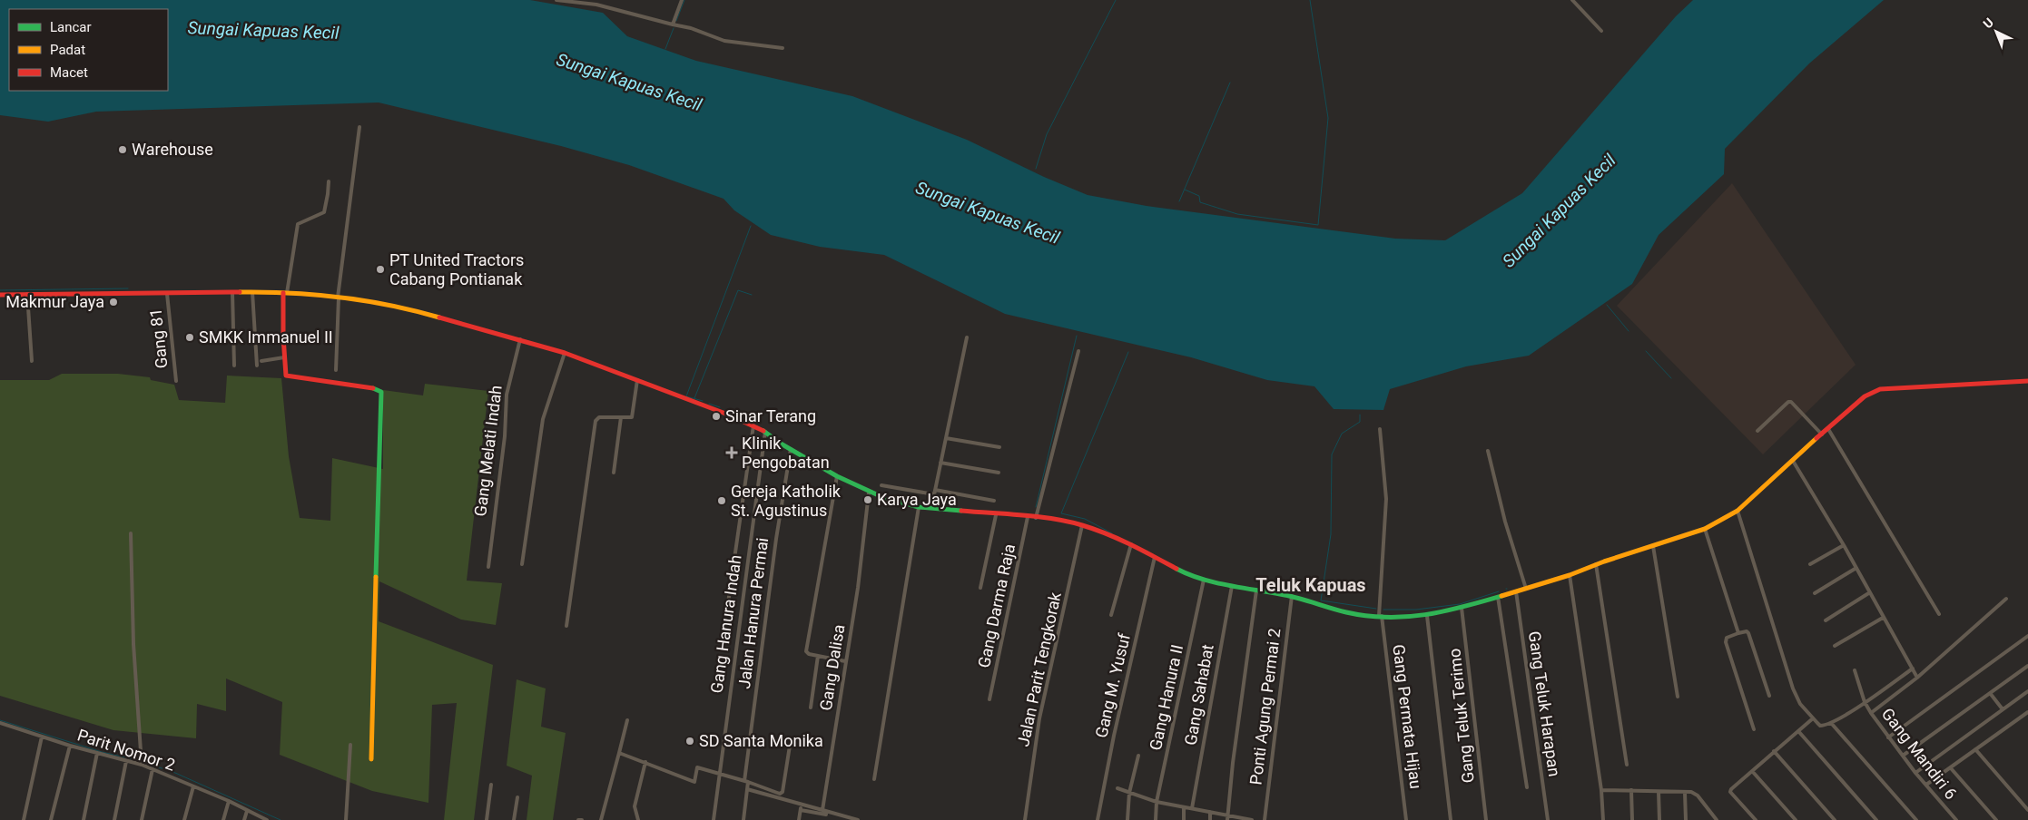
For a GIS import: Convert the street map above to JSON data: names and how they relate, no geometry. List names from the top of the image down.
{
  "streets": {
    "street": [
      "Gang 81",
      "Gang Melati Indah",
      "Gang Darma Raja",
      "Jalan Hanura Permai",
      "Gang Hanura Indah",
      "Gang Dalisa",
      "Jalan Parit Tengkorak",
      "Gang M. Yusuf",
      "Gang Sahabat",
      "Gang Hanura II",
      "Gang Teluk Harapan",
      "Ponti Agung Permai 2",
      "Gang Teluk Terimo",
      "Gang Permata Hijau",
      "Parit Nomor 2",
      "Gang Mandiri 6"
    ]
  },
  "districts": ["Teluk Kapuas"],
  "water": ["Sungai Kapuas Kecil"],
  "places": {
    "other": [
      "Warehouse",
      "PT United Tractors Cabang Pontianak",
      "Makmur Jaya",
      "SMKK Immanuel II",
      "Sinar Terang",
      "Karya Jaya",
      "Gereja Katholik St. Agustinus",
      "SD Santa Monika"
    ],
    "health": ["Klinik Pengobatan"]
  },
  "legend": ["Lancar", "Padat", "Macet"],
  "north": "top left"
}
